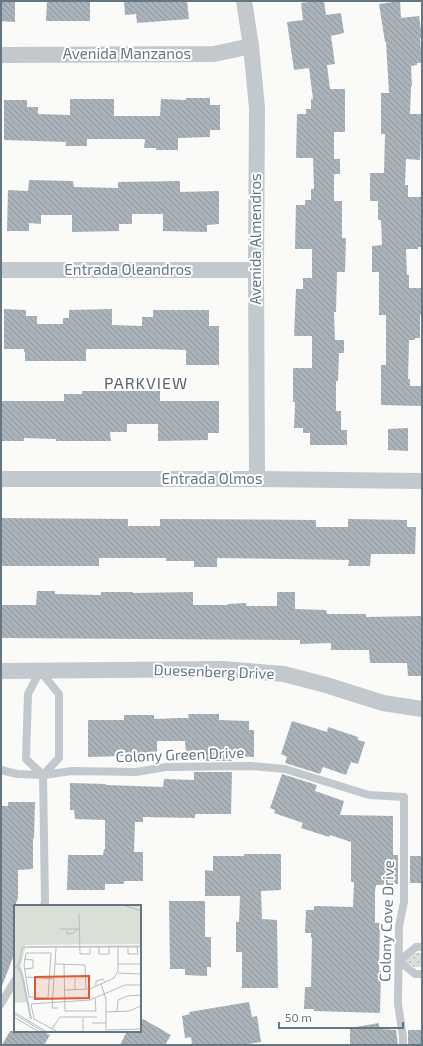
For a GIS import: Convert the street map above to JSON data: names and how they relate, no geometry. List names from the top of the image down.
{
  "streets": {
    "street": [
      "Avenida Manzanos",
      "Avenida Almendros",
      "Entrada Oleandros",
      "Entrada Olmos",
      "Duesenberg Drive"
    ],
    "lane": ["Colony Green Drive", "Colony Cove Drive"]
  },
  "crossings": [
    ["Avenida Manzanos", "Avenida Almendros"],
    ["Avenida Almendros", "Entrada Oleandros"],
    ["Avenida Almendros", "Entrada Olmos"],
    ["Colony Green Drive", "Colony Cove Drive"]
  ],
  "districts": ["PARKVIEW"],
  "scale_bar": "50 m"
}
